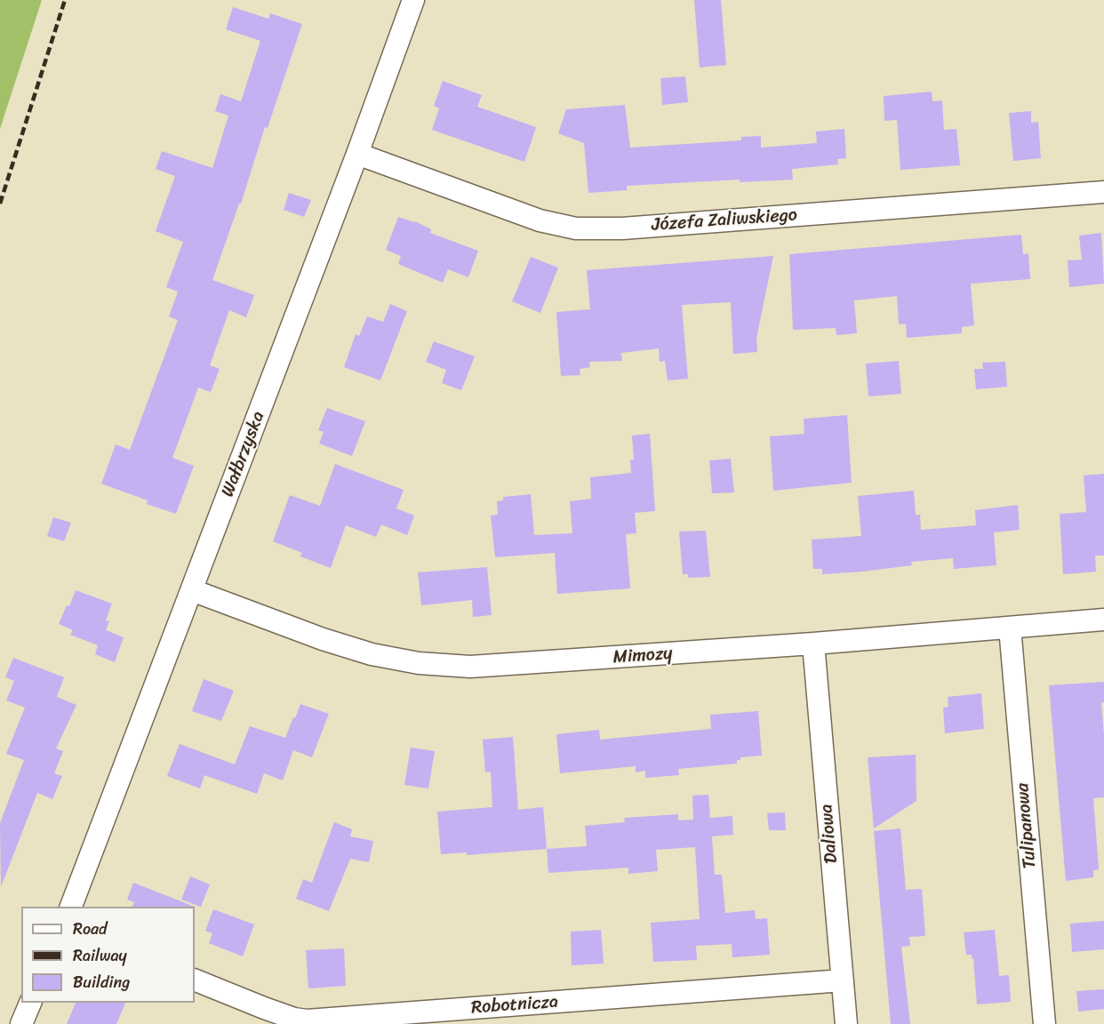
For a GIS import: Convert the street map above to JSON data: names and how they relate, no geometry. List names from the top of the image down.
{
  "streets": {
    "street": [
      "Józefa Zaliwskiego",
      "Wałbrzyska",
      "Mimozy",
      "Tulipanowa",
      "Daliowa",
      "Robotnicza"
    ]
  },
  "crossings": [
    ["Józefa Zaliwskiego", "Wałbrzyska"],
    ["Wałbrzyska", "Mimozy"],
    ["Mimozy", "Tulipanowa"],
    ["Mimozy", "Daliowa"],
    ["Daliowa", "Robotnicza"]
  ],
  "legend": ["Road", "Railway", "Building"]
}
